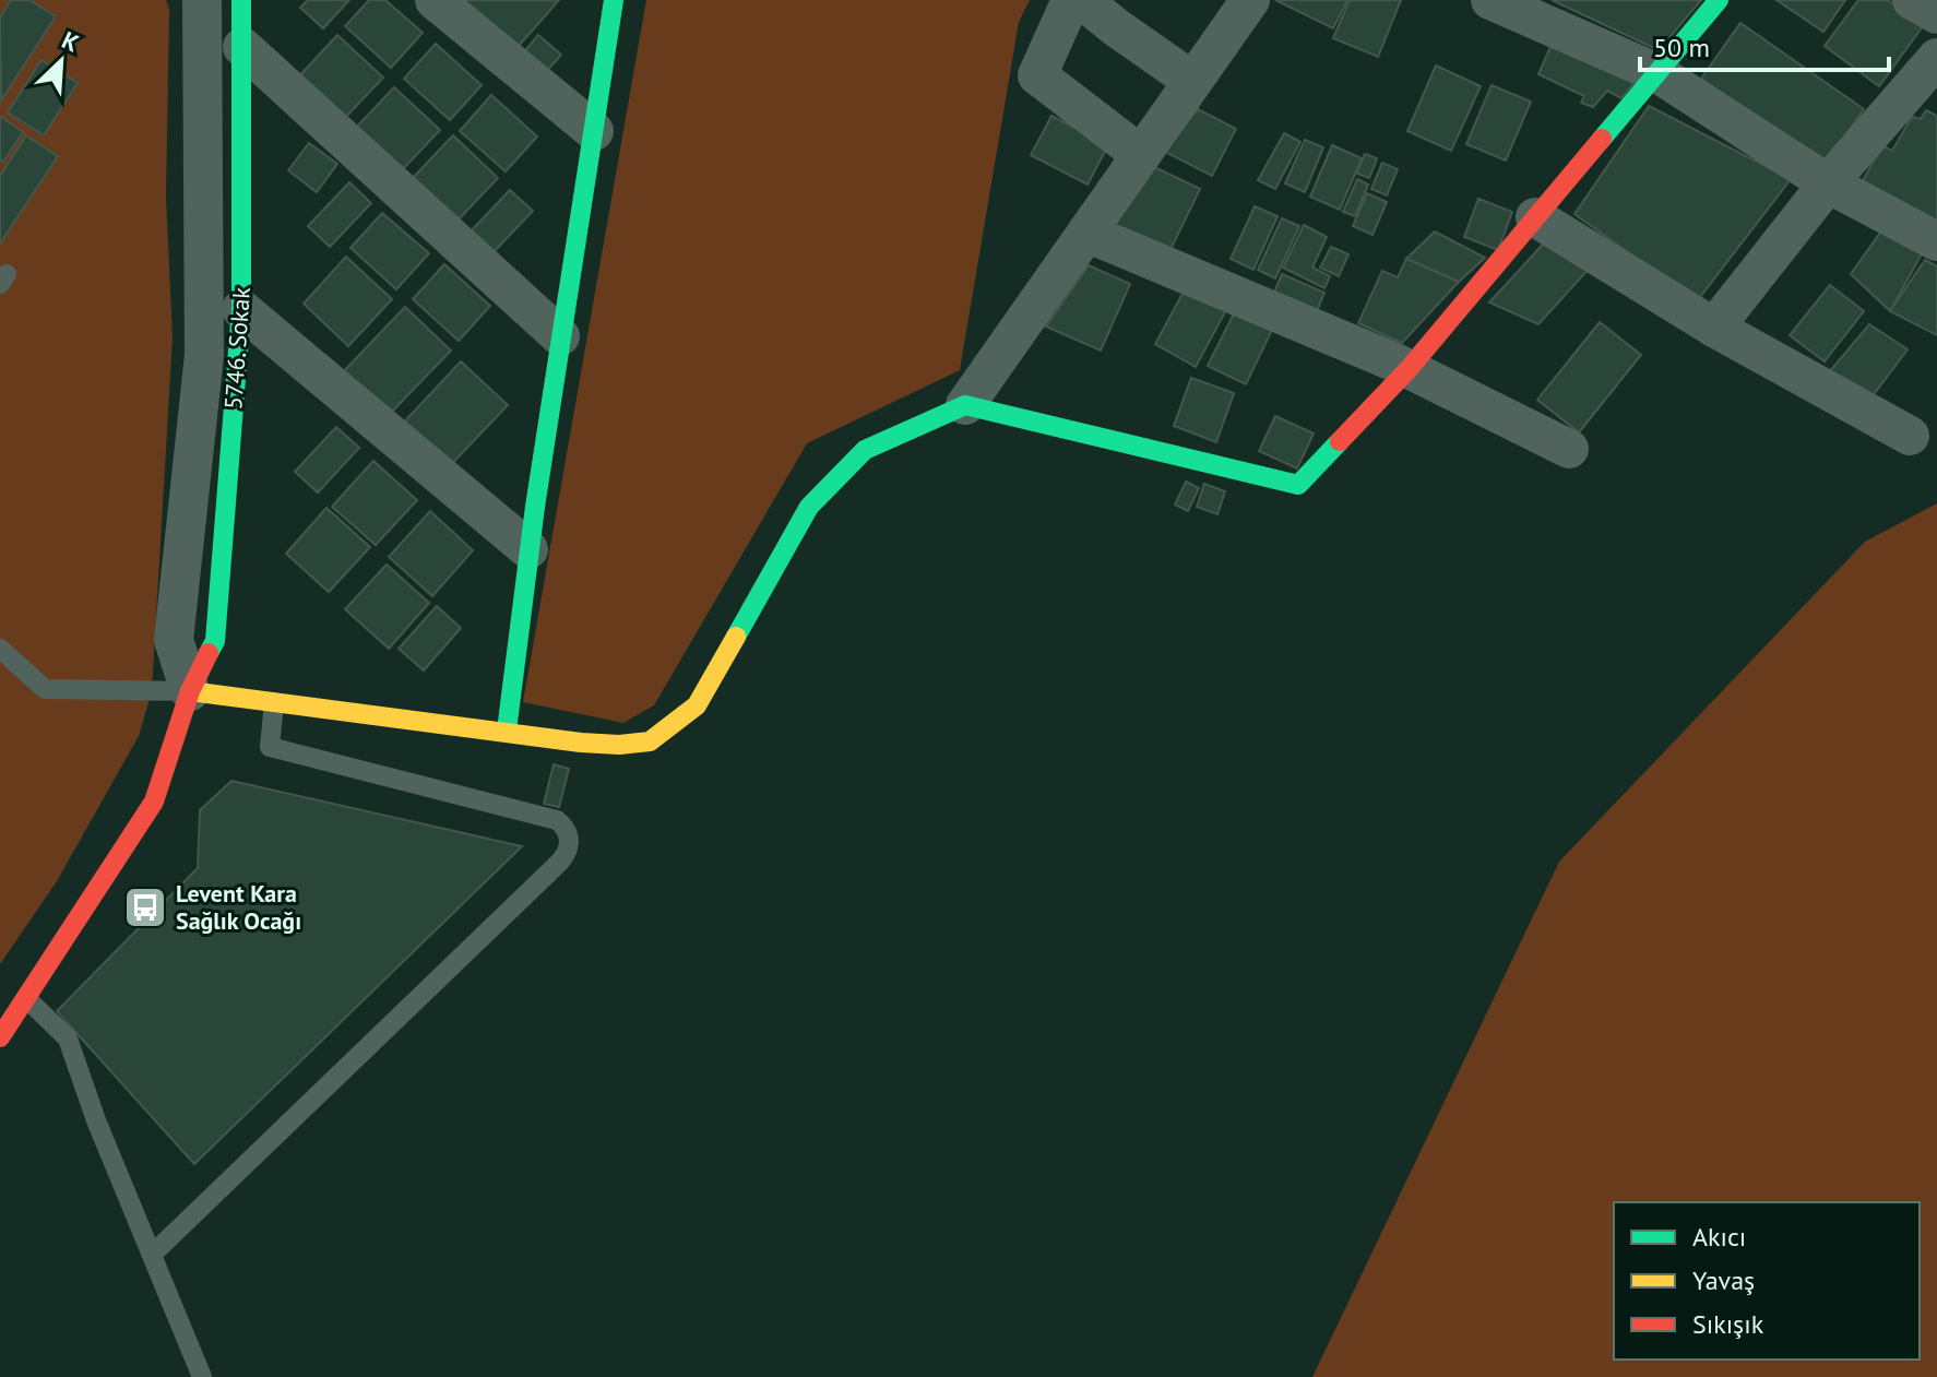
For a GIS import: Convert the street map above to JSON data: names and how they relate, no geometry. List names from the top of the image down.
{
  "streets": {
    "street": ["5746. Sokak"]
  },
  "places": {
    "bus stop": ["Levent Kara Sağlık Ocağı"]
  },
  "legend": ["Akıcı", "Yavaş", "Sıkışık"],
  "scale_bar": "50 m",
  "north": "top right"
}
